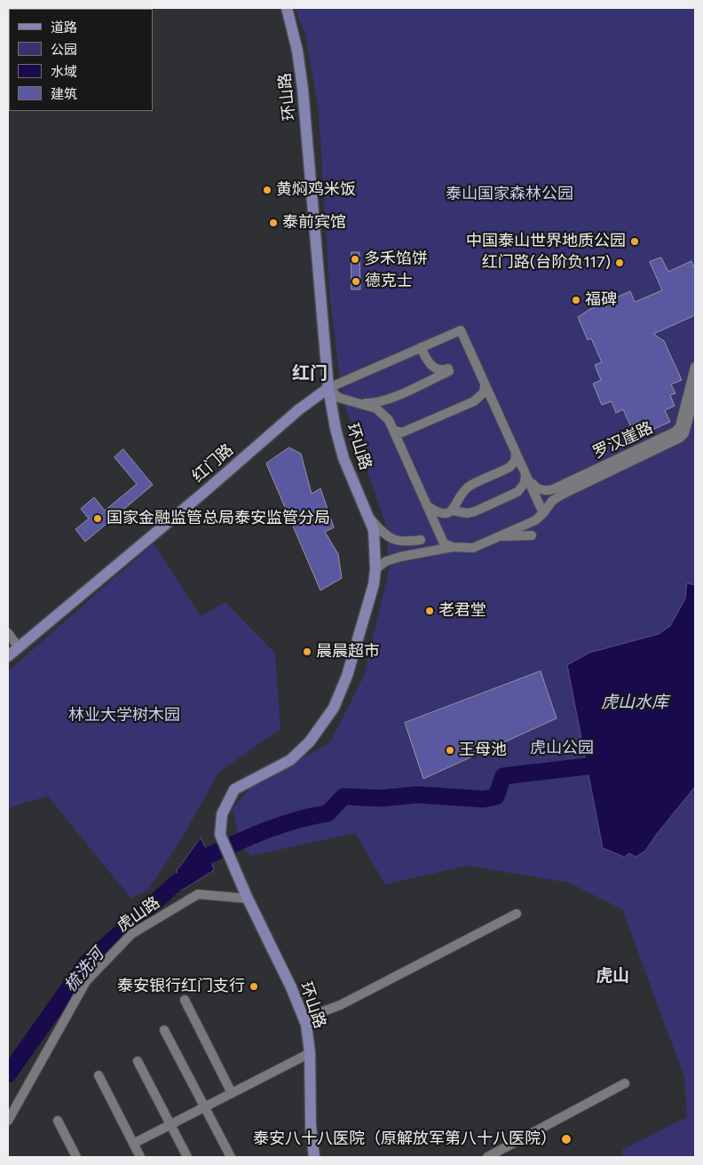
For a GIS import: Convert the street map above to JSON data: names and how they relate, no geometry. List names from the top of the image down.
{
  "streets": {
    "main road": ["环山路", "红门路"],
    "street": ["罗汉崖路", "虎山路"]
  },
  "crossings": [
    ["环山路", "罗汉崖路"],
    ["环山路", "红门路"],
    ["环山路", "虎山路"]
  ],
  "districts": ["红门", "虎山"],
  "water": ["虎山水库", "梳洗河"],
  "parks": ["泰山国家森林公园", "林业大学树木园", "虎山公园"],
  "places": [
    "黄焖鸡米饭",
    "泰前宾馆",
    "中国泰山世界地质公园",
    "多禾馅饼",
    "红门路(台阶负117)",
    "德克士",
    "福碑",
    "国家金融监管总局泰安监管分局",
    "老君堂",
    "晨晨超市",
    "王母池",
    "泰安银行红门支行",
    "泰安八十八医院（原解放军第八十八医院）"
  ],
  "legend": [
    "道路",
    "公园",
    "水域",
    "建筑"
  ]
}
